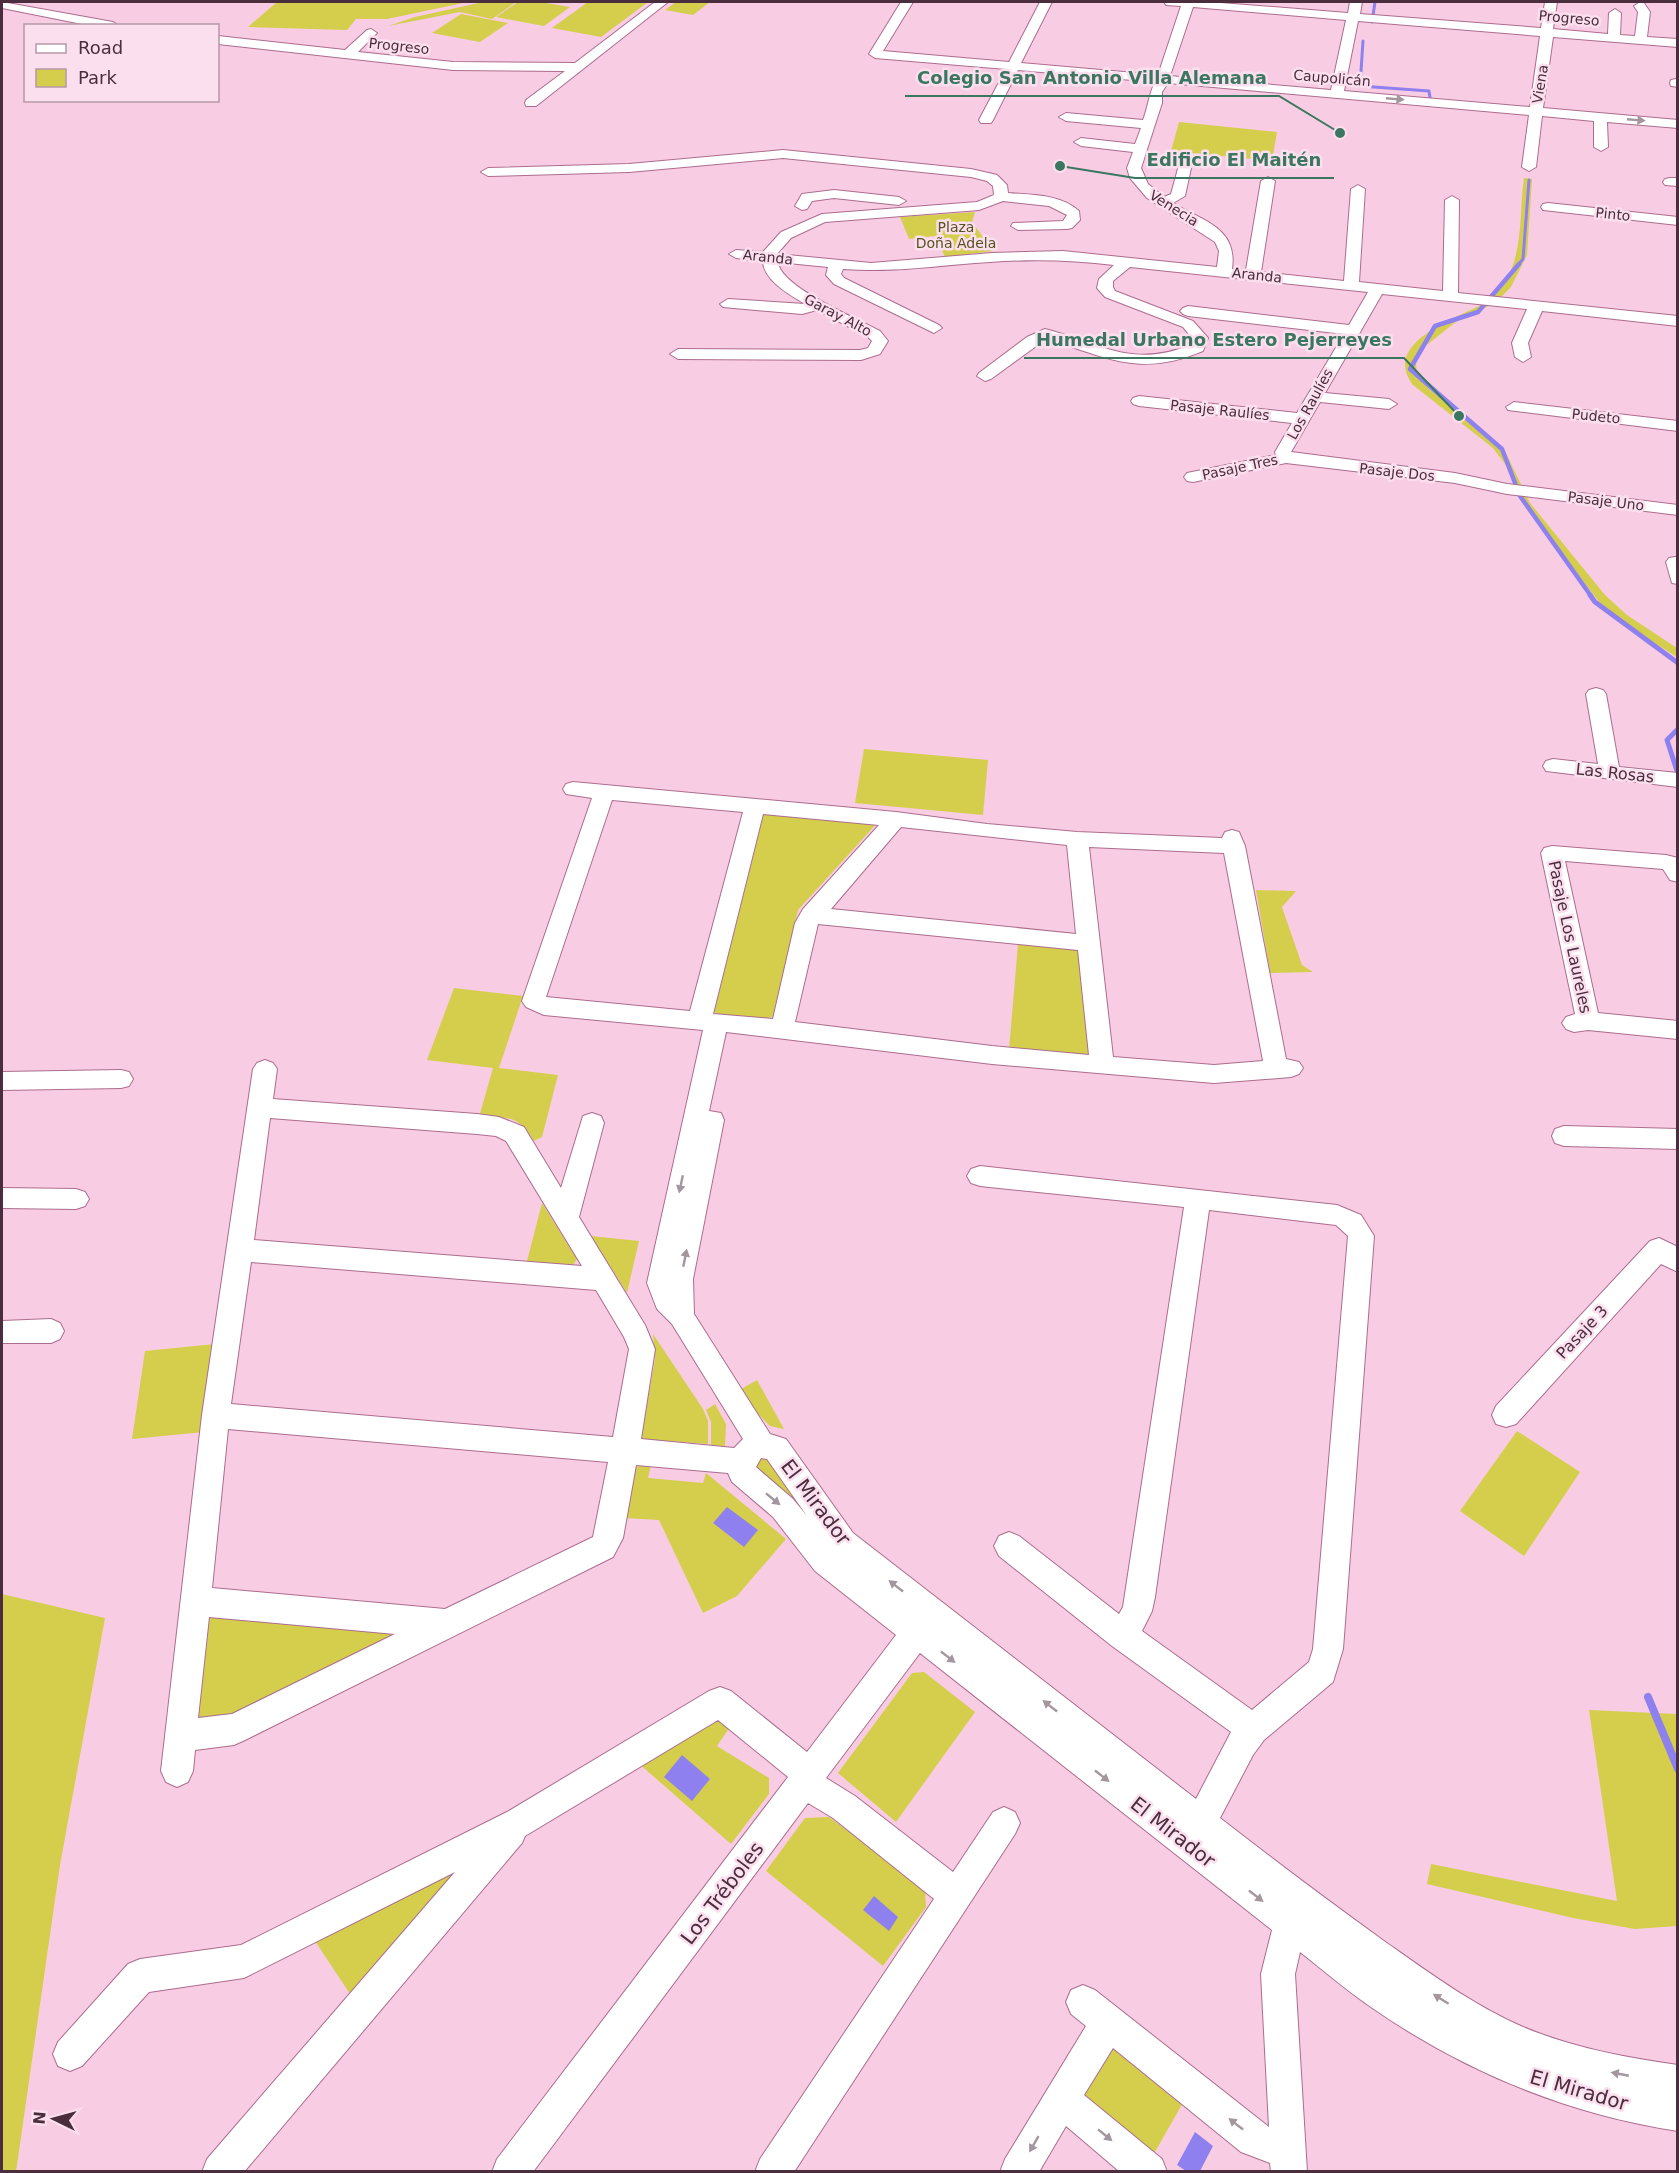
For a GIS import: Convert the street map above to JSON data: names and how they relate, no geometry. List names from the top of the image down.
{
  "streets": {
    "street": [
      "Progreso",
      "Caupolicán",
      "Viena",
      "Venecia",
      "Pinto",
      "Aranda",
      "Garay Alto",
      "Los Raulíes",
      "Pasaje Raulíes",
      "Pudeto",
      "Pasaje Tres",
      "Pasaje Dos",
      "Pasaje Uno",
      "Las Rosas",
      "Pasaje Los Laureles",
      "Pasaje 3",
      "El Mirador",
      "Los Tréboles"
    ]
  },
  "crossings": [
    ["Progreso", "Viena"],
    ["Progreso", "Venecia"],
    ["Caupolicán", "Viena"],
    ["Caupolicán", "Venecia"],
    ["Venecia", "Aranda"],
    ["Aranda", "Garay Alto"],
    ["Aranda", "Los Raulíes"],
    ["Los Raulíes", "Pasaje Raulíes"],
    ["Los Raulíes", "Pasaje Tres"],
    ["Los Raulíes", "Pasaje Dos"],
    ["Pasaje Tres", "Pasaje Dos"],
    ["Pasaje Dos", "Pasaje Uno"],
    ["El Mirador", "Los Tréboles"]
  ],
  "parks": ["Plaza Doña Adela"],
  "places": ["Colegio San Antonio Villa Alemana", "Edificio El Maitén", "Humedal Urbano Estero Pejerreyes"],
  "legend": ["Road", "Park"],
  "north": "left"
}
